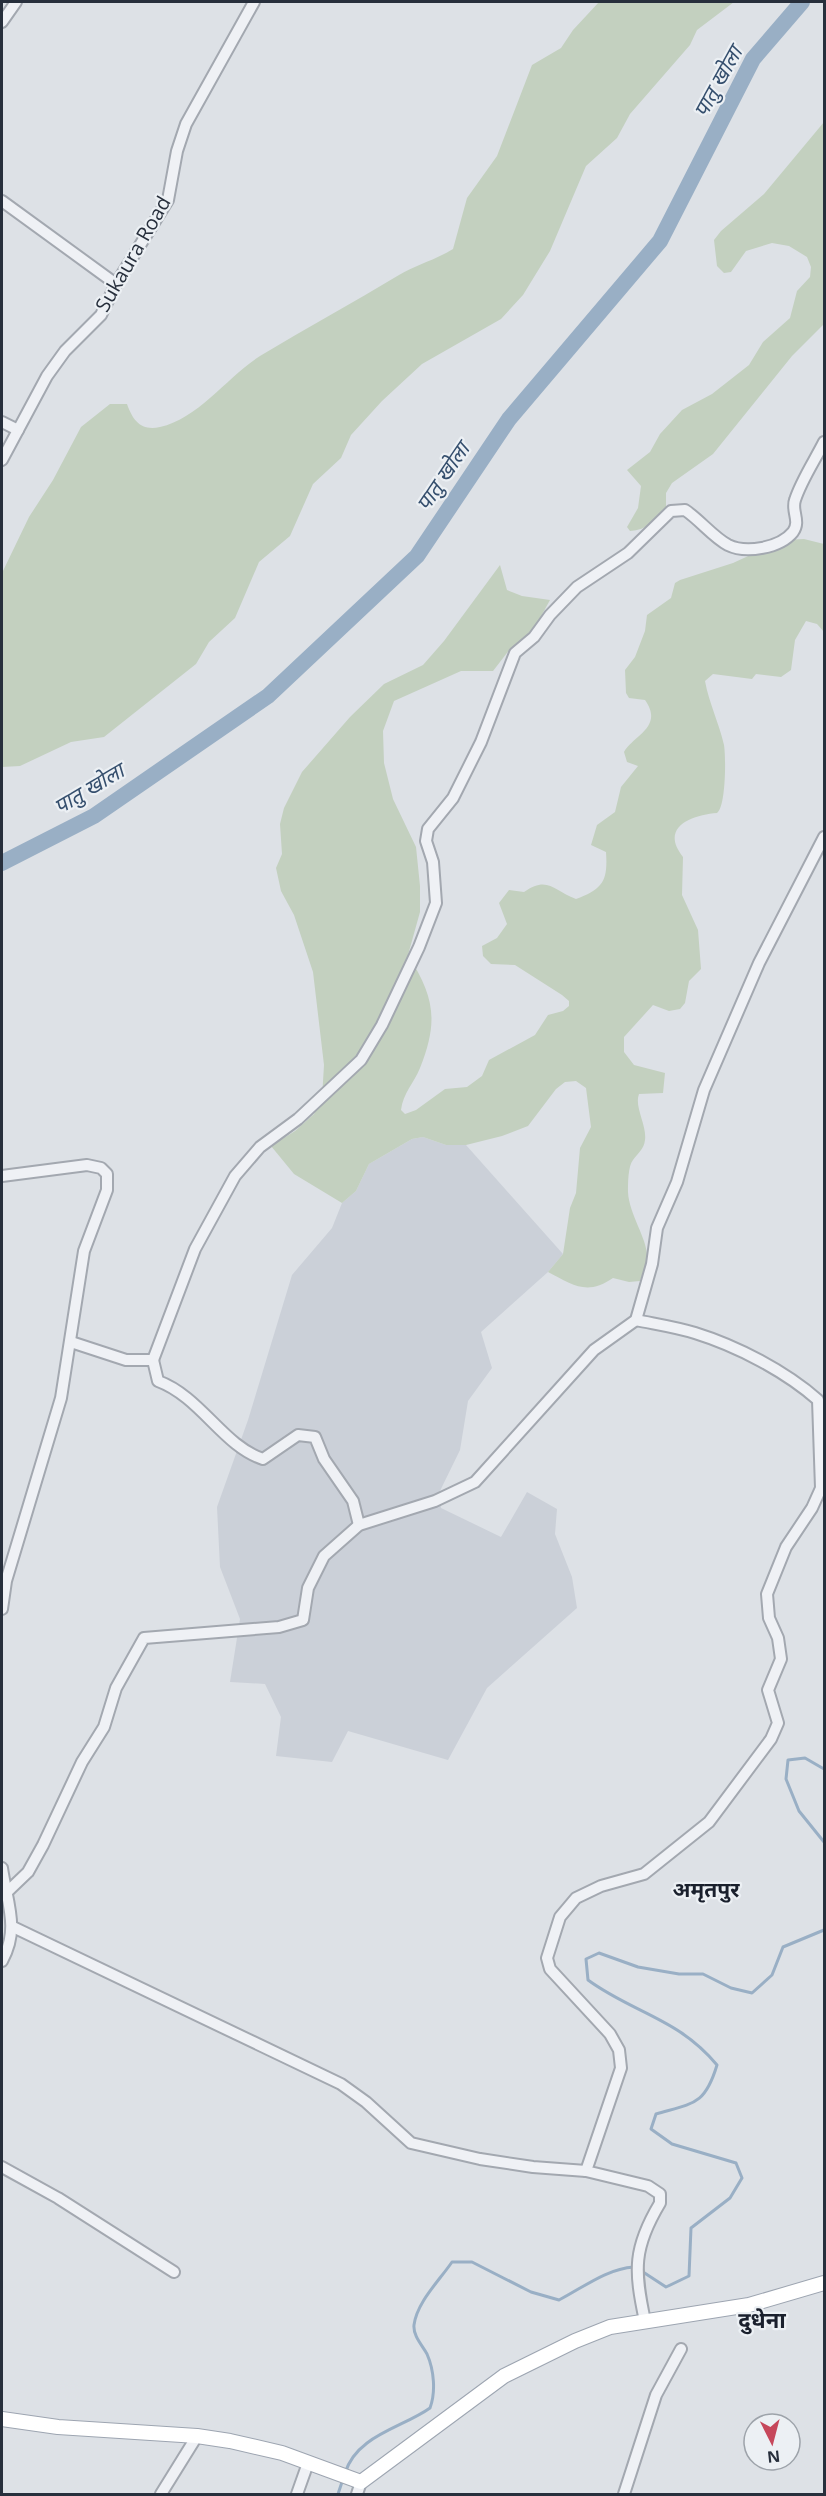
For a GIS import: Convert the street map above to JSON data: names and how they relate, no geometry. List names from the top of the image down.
{
  "streets": {
    "street": ["Sukaura Road"]
  },
  "districts": ["अमृतपुर", "दुधेना"],
  "water": ["पातु खोला"],
  "north": "bottom"
}
